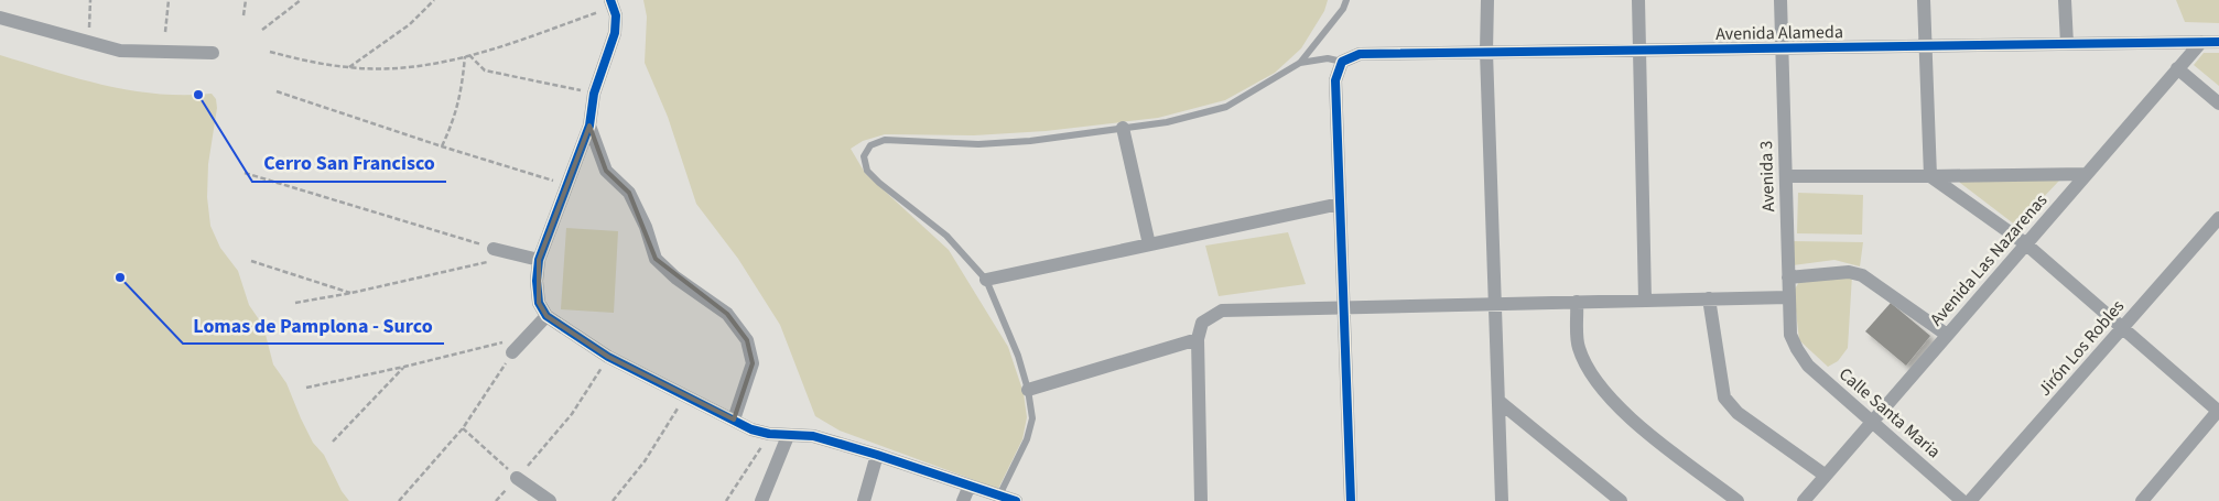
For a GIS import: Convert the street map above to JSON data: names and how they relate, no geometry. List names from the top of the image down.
{
  "streets": {
    "street": [
      "Avenida Alameda",
      "Avenida 3",
      "Avenida Las Nazarenas",
      "Jirón Los Robles",
      "Calle Santa Maria"
    ]
  },
  "crossings": [
    ["Avenida Alameda", "Avenida 3"],
    ["Avenida Alameda", "Avenida Las Nazarenas"],
    ["Avenida 3", "Calle Santa Maria"],
    ["Avenida Las Nazarenas", "Calle Santa Maria"]
  ],
  "places": ["Cerro San Francisco", "Lomas de Pamplona - Surco"]
}
